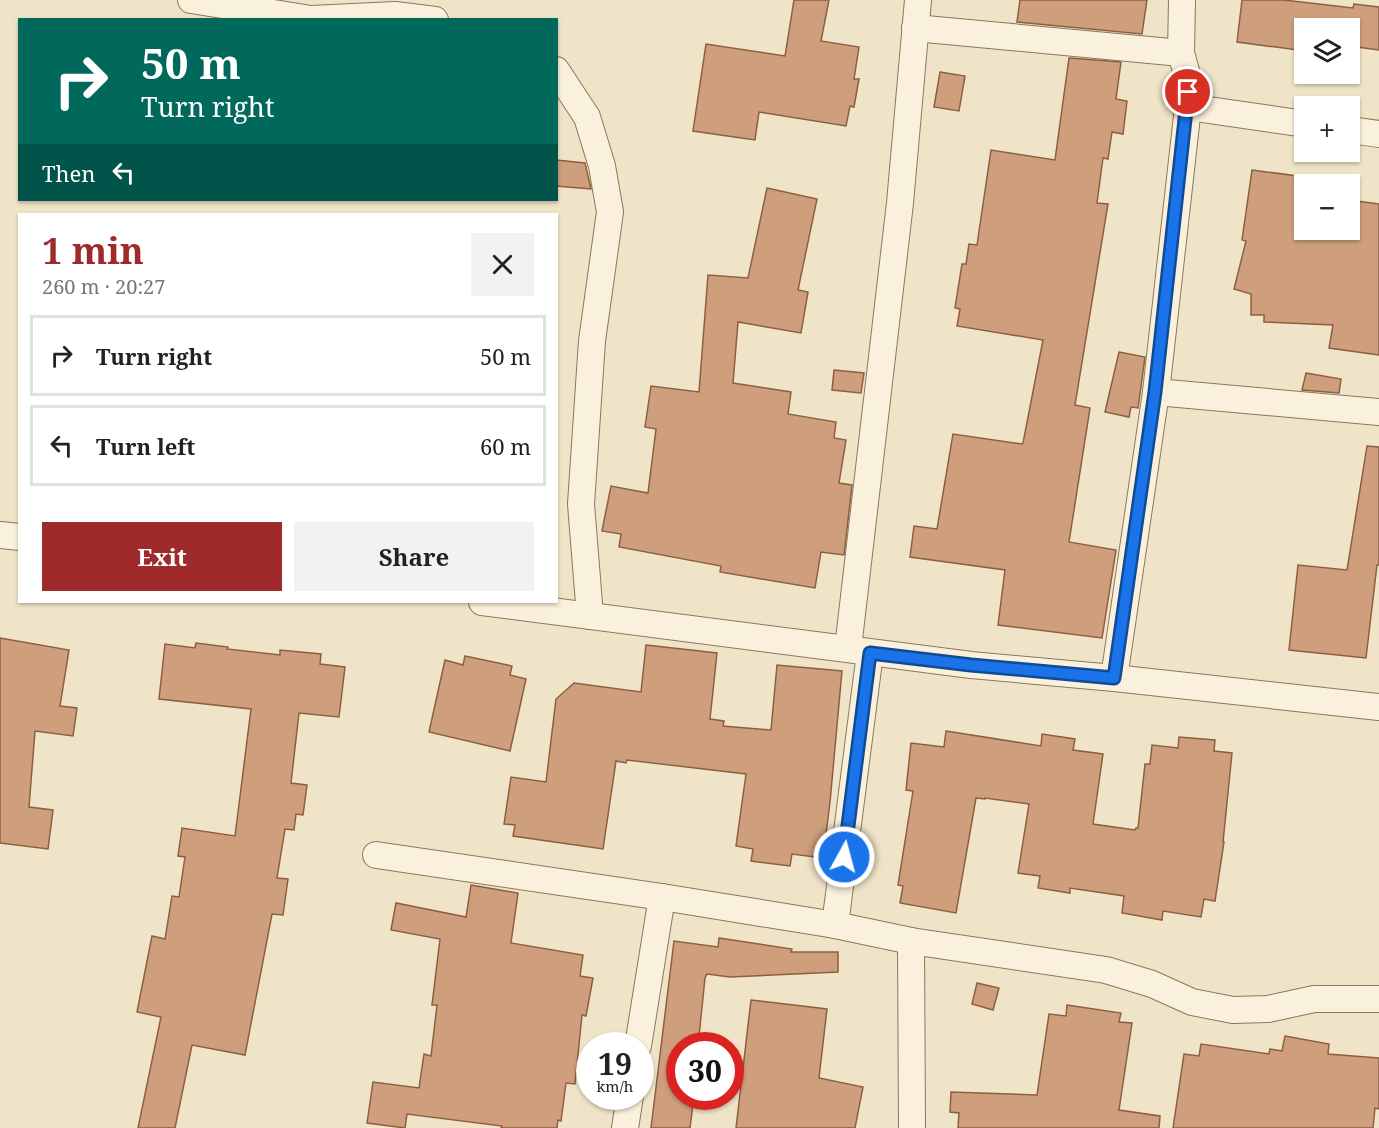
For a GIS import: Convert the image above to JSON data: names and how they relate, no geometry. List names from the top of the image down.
{
  "page": {
    "map_buttons": ["+", "−"],
    "turn": ["50 m", "Turn right"],
    "then": "Then",
    "heading": ["1 min", "260 m · 20:27"],
    "list": [
      {
        "name": "Turn right",
        "value": "50 m"
      },
      {
        "name": "Turn left",
        "value": "60 m"
      }
    ],
    "buttons": ["Exit", "Share"],
    "speed": "19 km/h",
    "limit": "30"
  }
}
